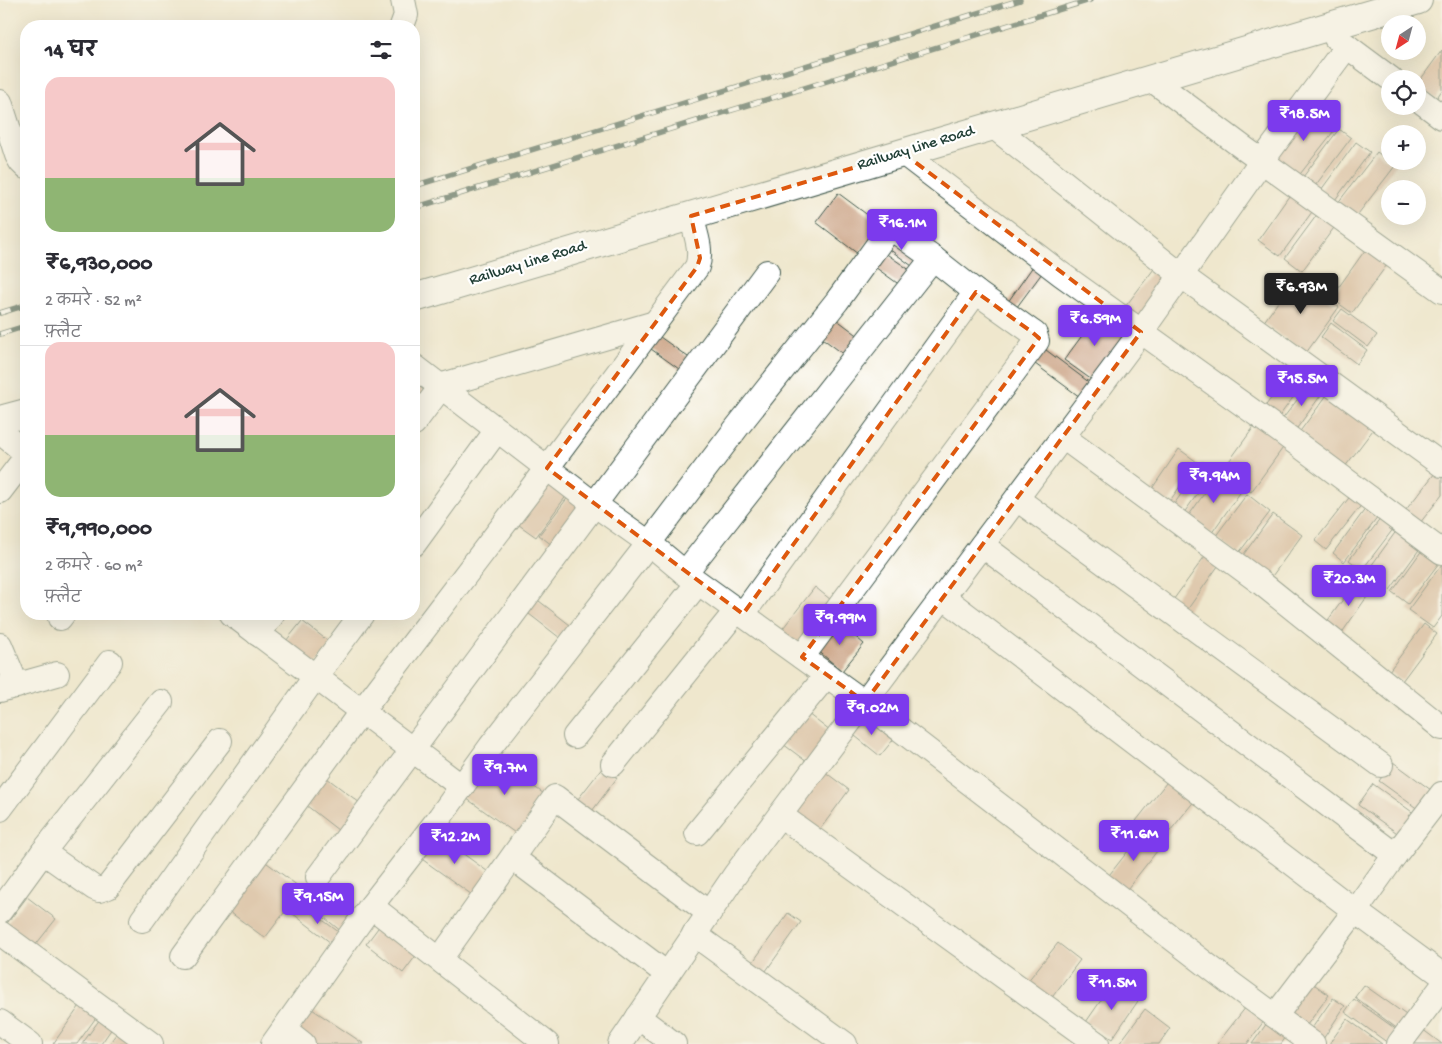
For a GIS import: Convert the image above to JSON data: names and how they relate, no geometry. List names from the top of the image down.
{
  "streets": {
    "street": ["Railway Line Road"]
  },
  "north": "bottom left",
  "page": {
    "map_buttons": ["+", "−"],
    "heading": "14 घर",
    "list": [
      {
        "name": "₹6,930,000",
        "note": "2 कमरे · 52 m² · फ़्लैट"
      },
      {
        "name": "₹9,990,000",
        "note": "2 कमरे · 60 m² · फ़्लैट"
      }
    ],
    "price": [
      "₹18.5M",
      "₹16.1M",
      "₹6.93M",
      "₹6.59M",
      "₹15.5M",
      "₹9.94M",
      "₹20.3M",
      "₹9.99M",
      "₹9.02M",
      "₹9.7M",
      "₹11.6M",
      "₹12.2M",
      "₹9.15M",
      "₹11.5M"
    ]
  }
}
